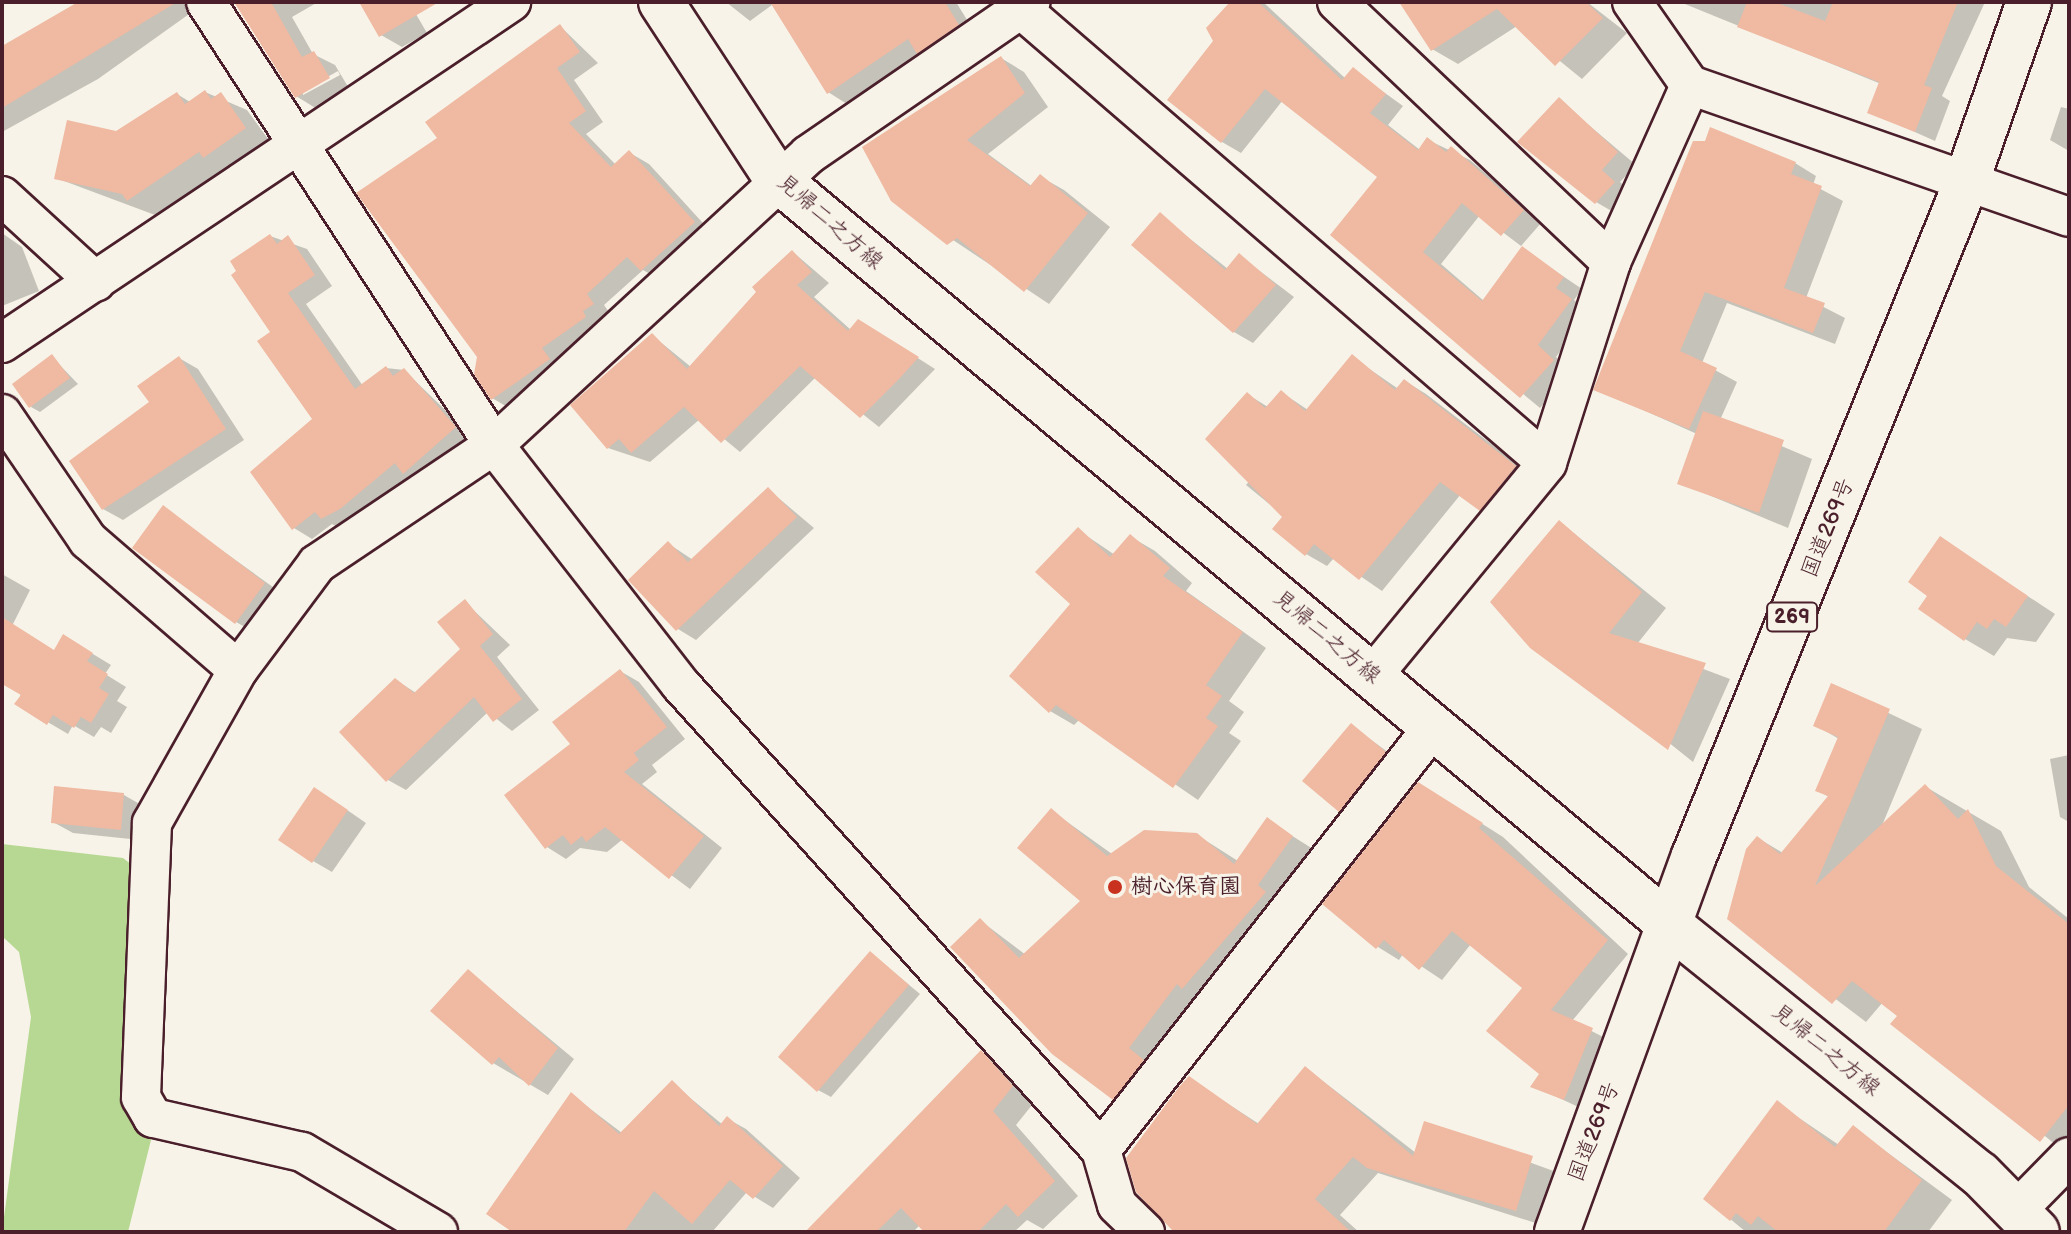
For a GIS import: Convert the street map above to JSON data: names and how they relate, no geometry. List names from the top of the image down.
{
  "streets": {
    "main road": ["見帰二之方線", "国道269号", "269"]
  },
  "crossings": [
    ["見帰二之方線", "国道269号"]
  ],
  "places": ["樹心保育園"]
}
